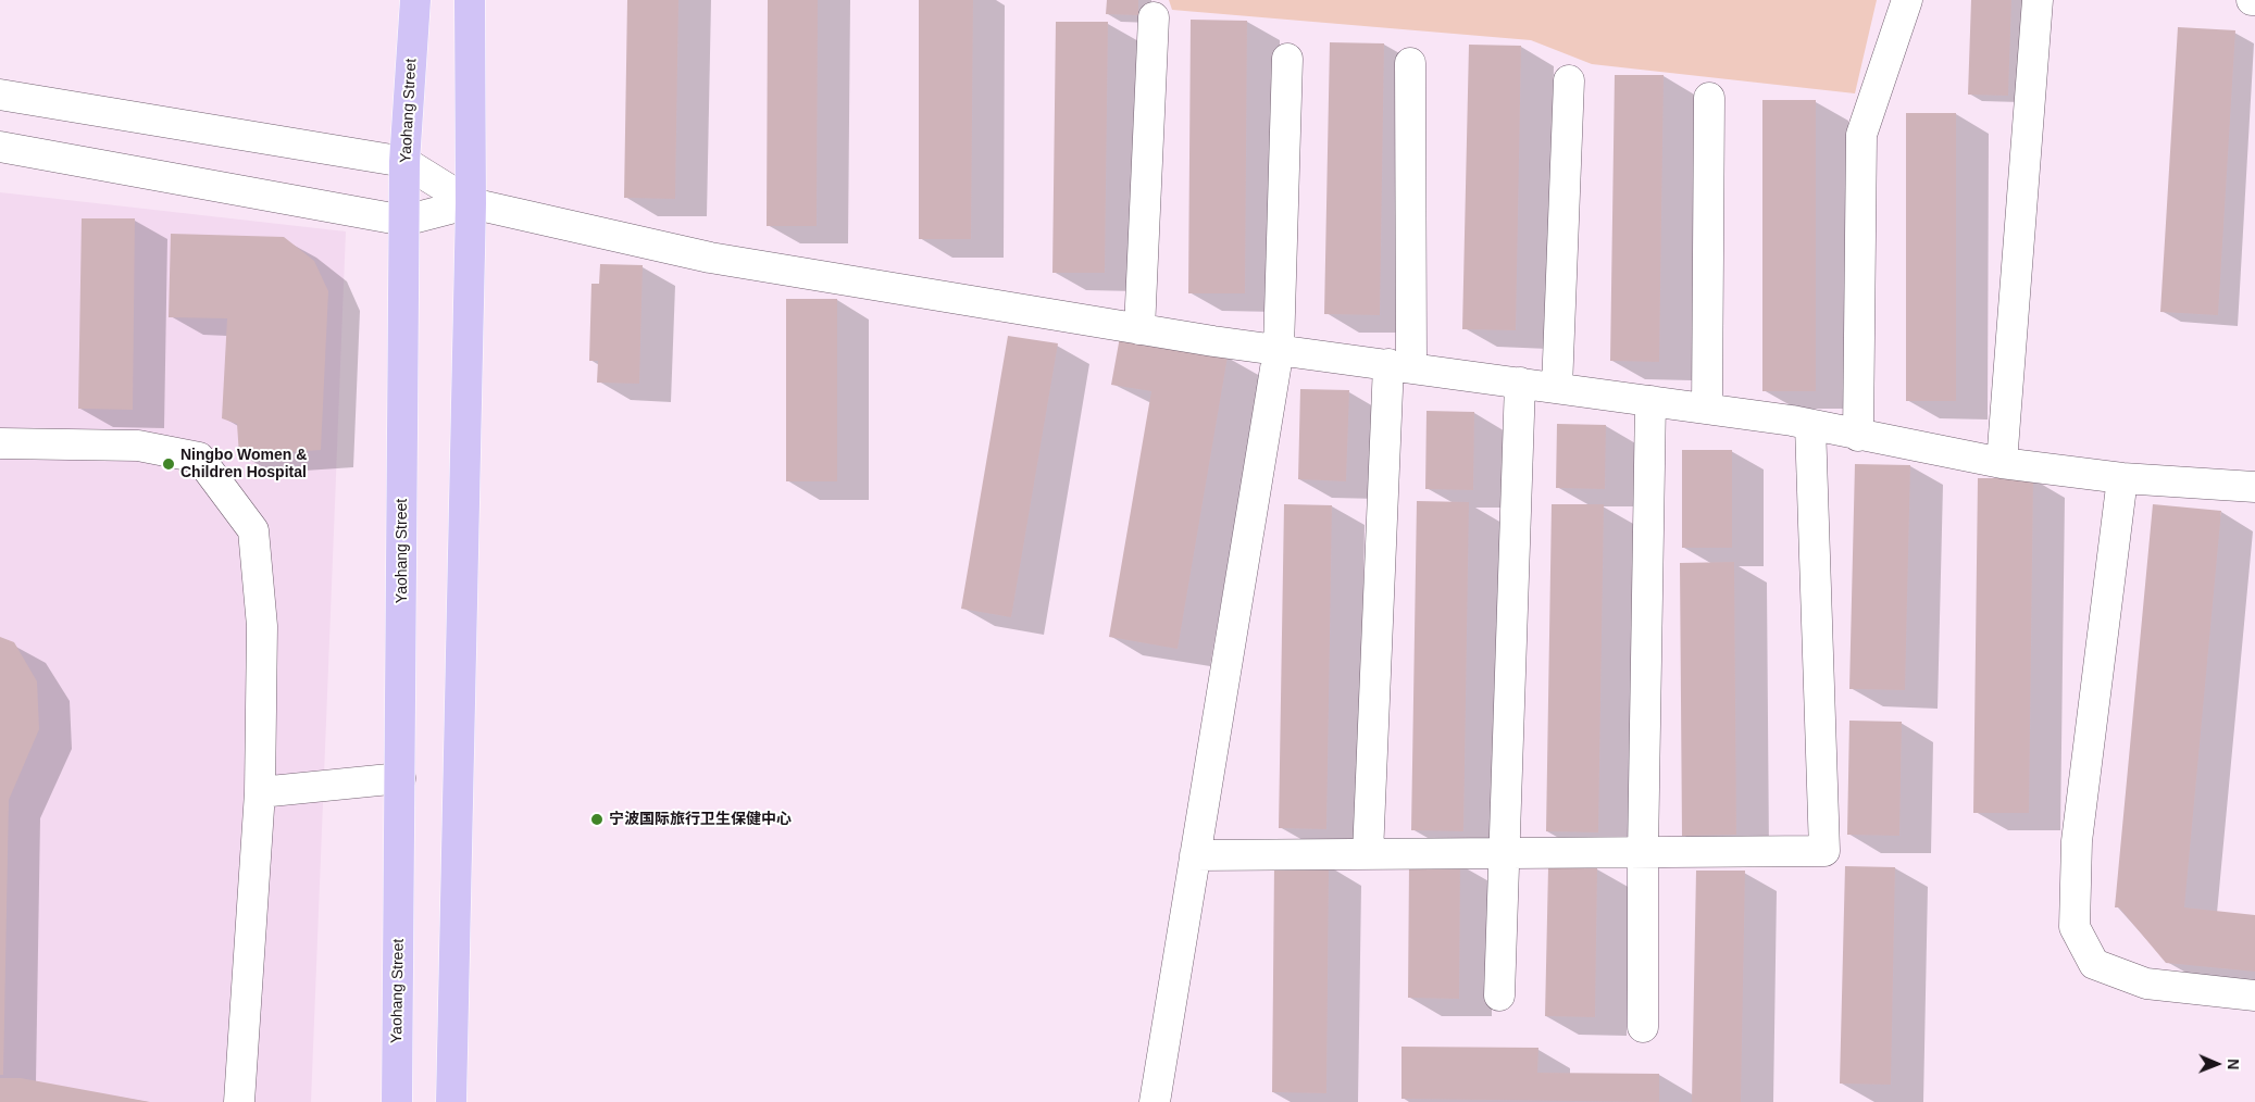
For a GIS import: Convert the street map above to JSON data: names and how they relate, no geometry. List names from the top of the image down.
{
  "streets": {
    "main road": ["Yaohang Street"]
  },
  "places": ["Ningbo Women & Children Hospital", "宁波国际旅行卫生保健中心"],
  "north": "right"
}
